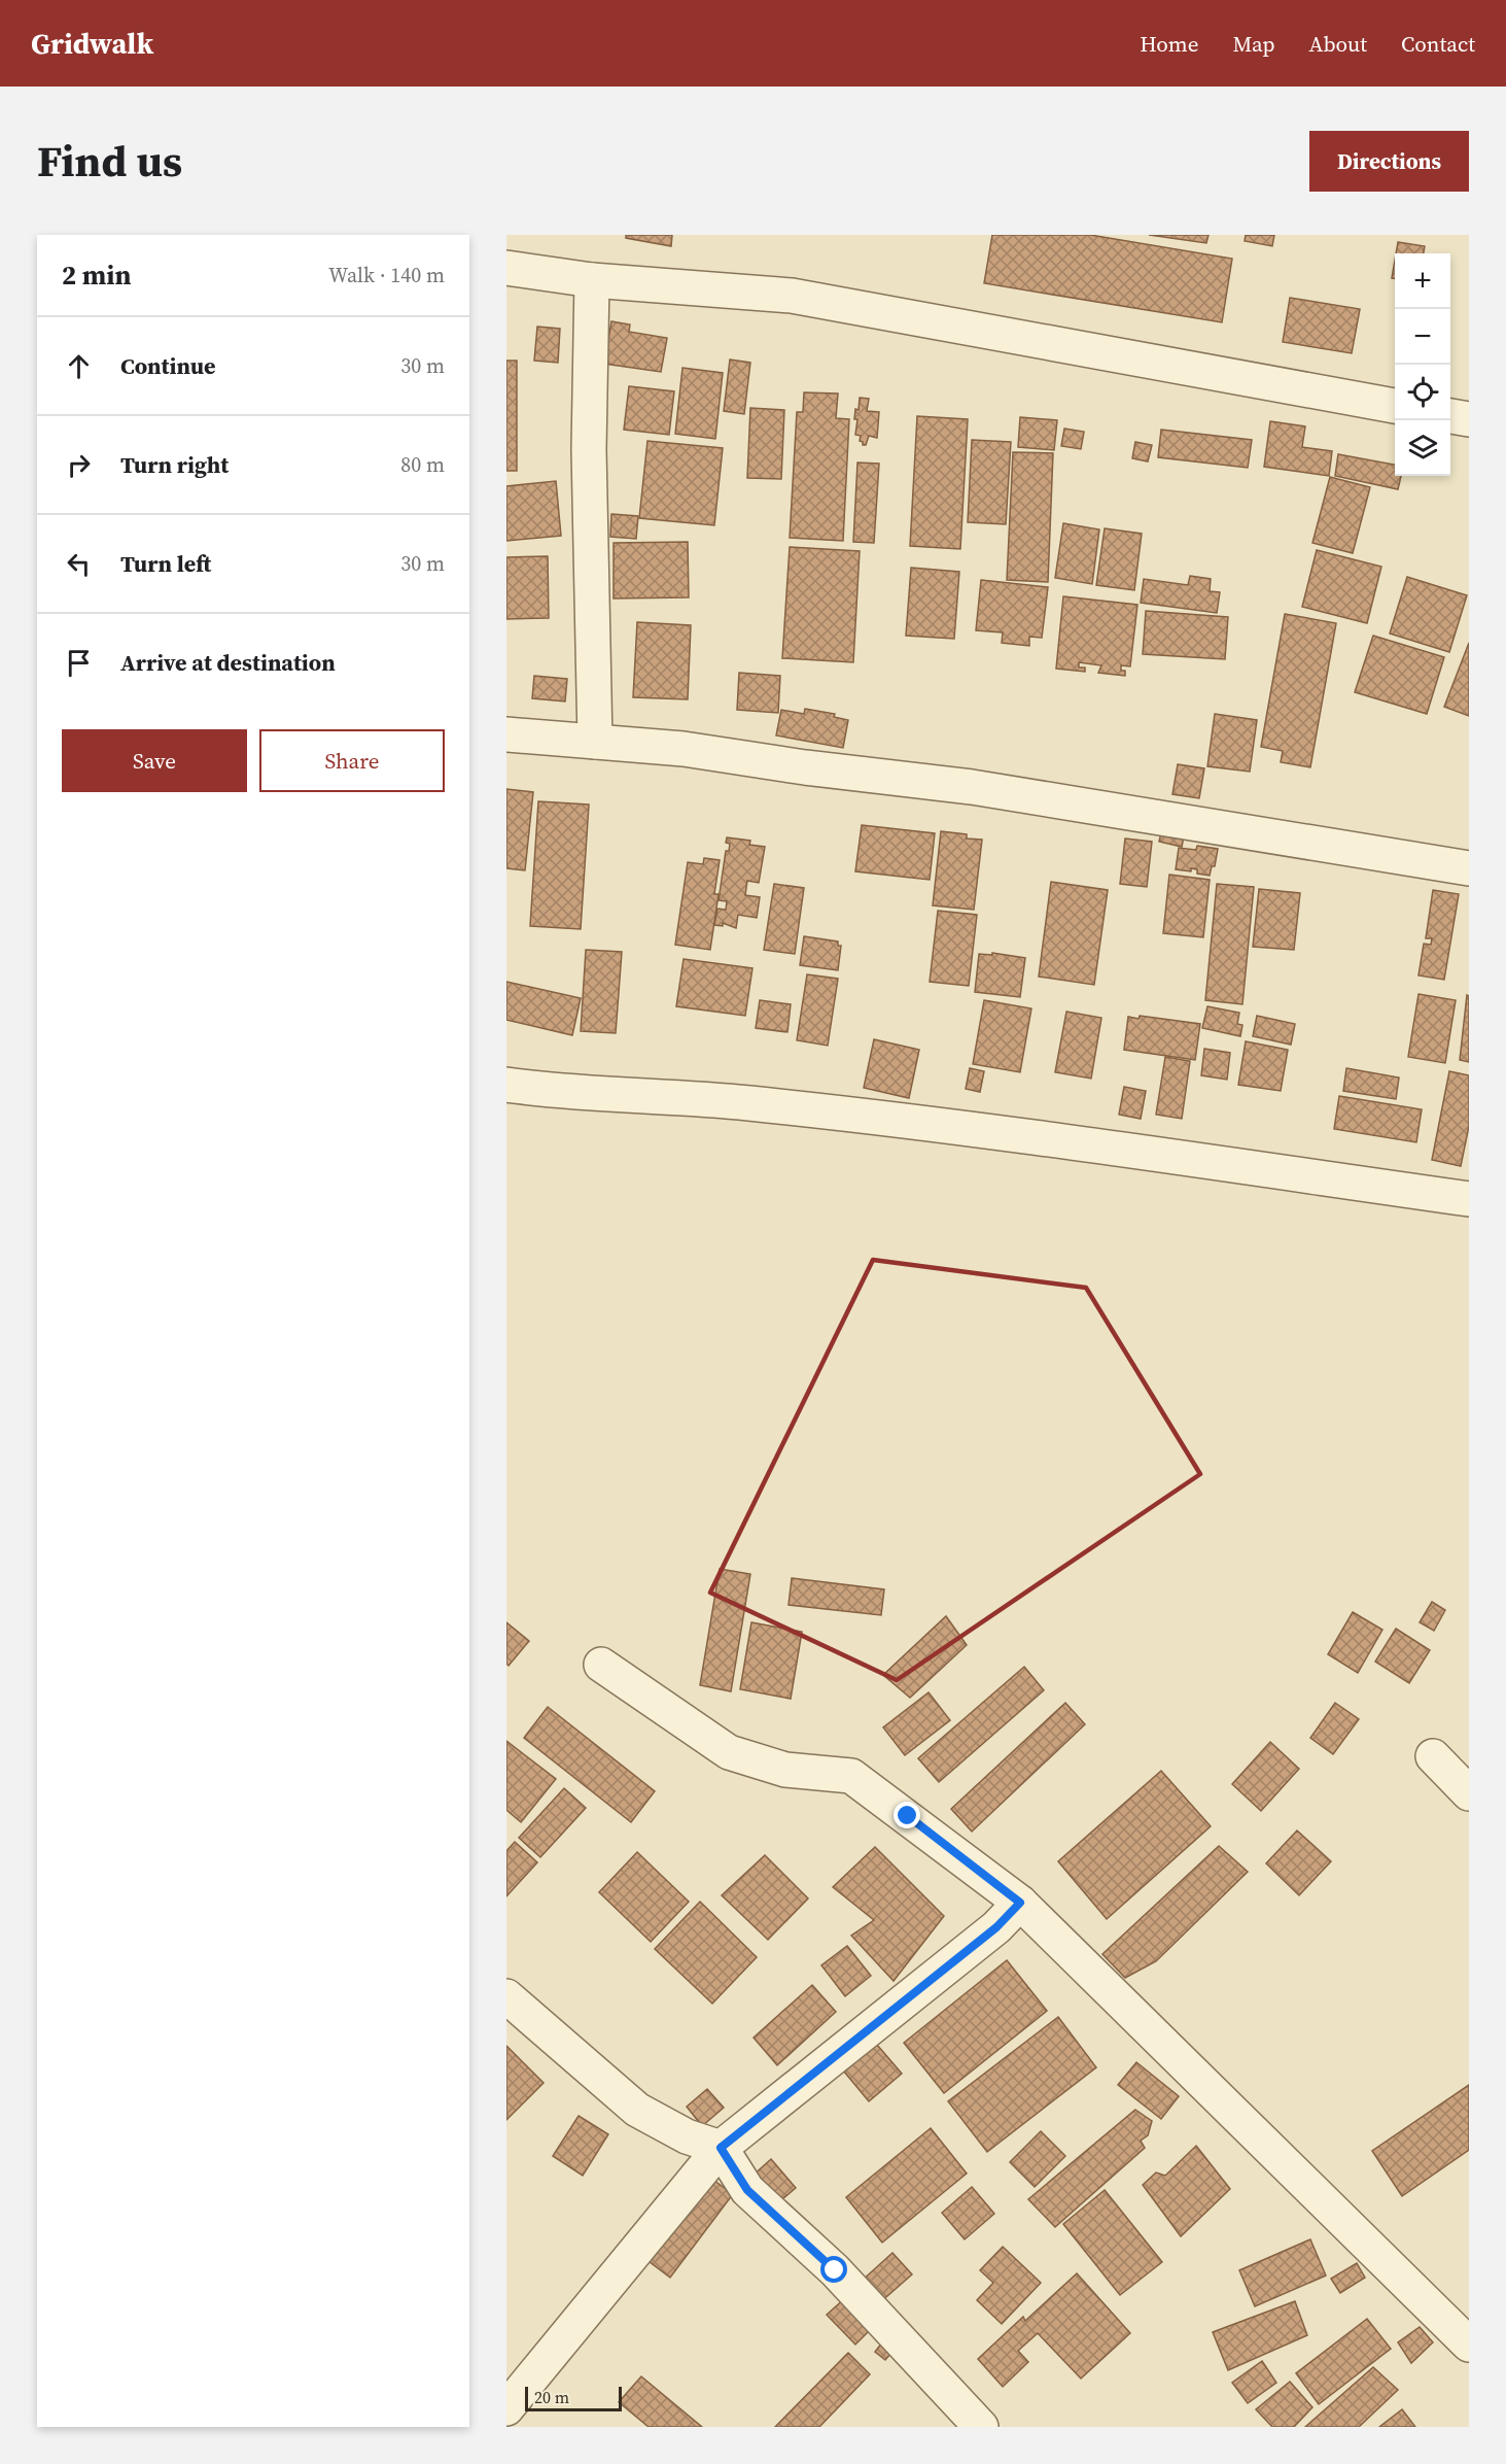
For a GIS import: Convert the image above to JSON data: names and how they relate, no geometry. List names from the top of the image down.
{
  "scale_bar": "20 m",
  "page": {
    "header": "Gridwalk",
    "nav": [
      "Home",
      "Map",
      "About",
      "Contact"
    ],
    "title": "Find us",
    "buttons": [
      "Directions",
      ["Save", "Share"]
    ],
    "heading": ["2 min", "Walk · 140 m"],
    "map_buttons": ["+", "−"],
    "list": [
      ["Continue", "30 m"],
      ["Turn right", "80 m"],
      ["Turn left", "30 m"],
      "Arrive at destination"
    ],
    "scale": "20 m"
  }
}
